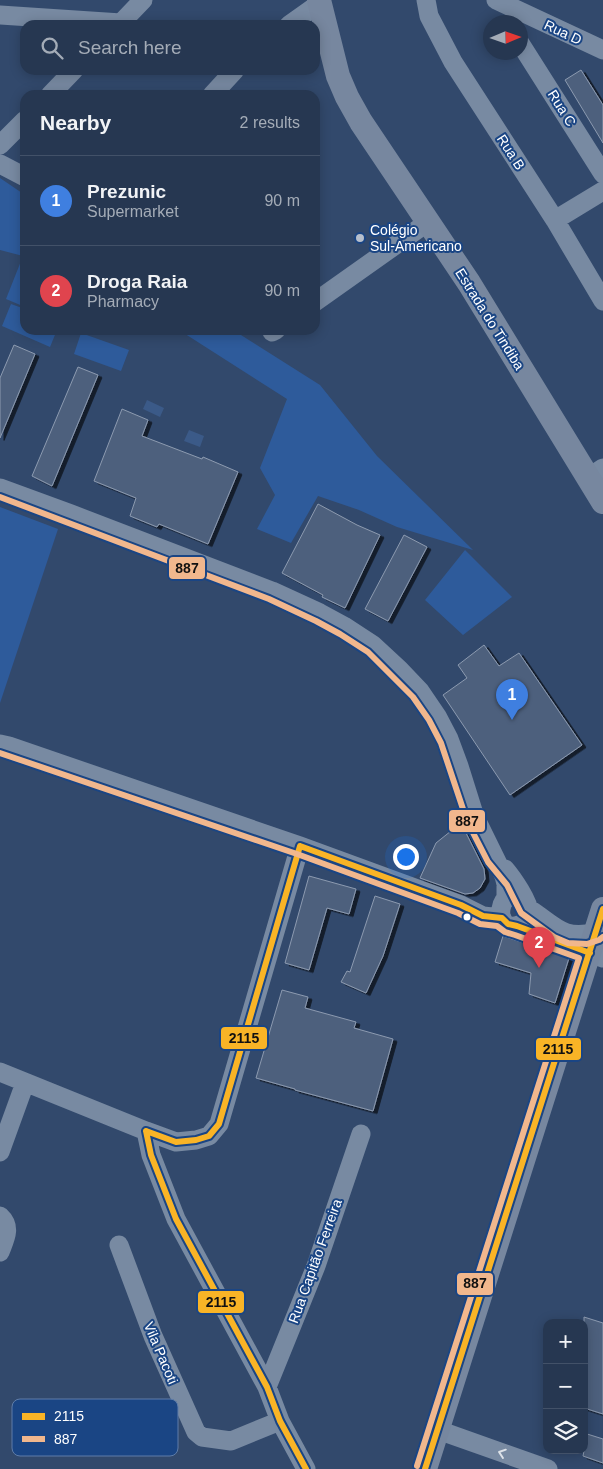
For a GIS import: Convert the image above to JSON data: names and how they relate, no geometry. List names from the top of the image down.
{
  "streets": {
    "main road": ["Estrada do Tindiba"],
    "street": [
      "Rua D",
      "Rua C",
      "Rua B",
      "Rua Capitão Ferreira",
      "Vila Pacoti"
    ]
  },
  "places": ["Colégio Sul-Americano"],
  "lines": ["transit line 887", "transit line 2115"],
  "legend": ["2115", "887"],
  "north": "right",
  "page": {
    "search": "Search here",
    "heading": ["Nearby", "2 results"],
    "list": [
      {
        "mark": "1",
        "name": "Prezunic",
        "note": "Supermarket",
        "value": "90 m"
      },
      {
        "mark": "2",
        "name": "Droga Raia",
        "note": "Pharmacy",
        "value": "90 m"
      }
    ],
    "pins": ["1", "2"],
    "map_buttons": ["+", "−"]
  }
}
